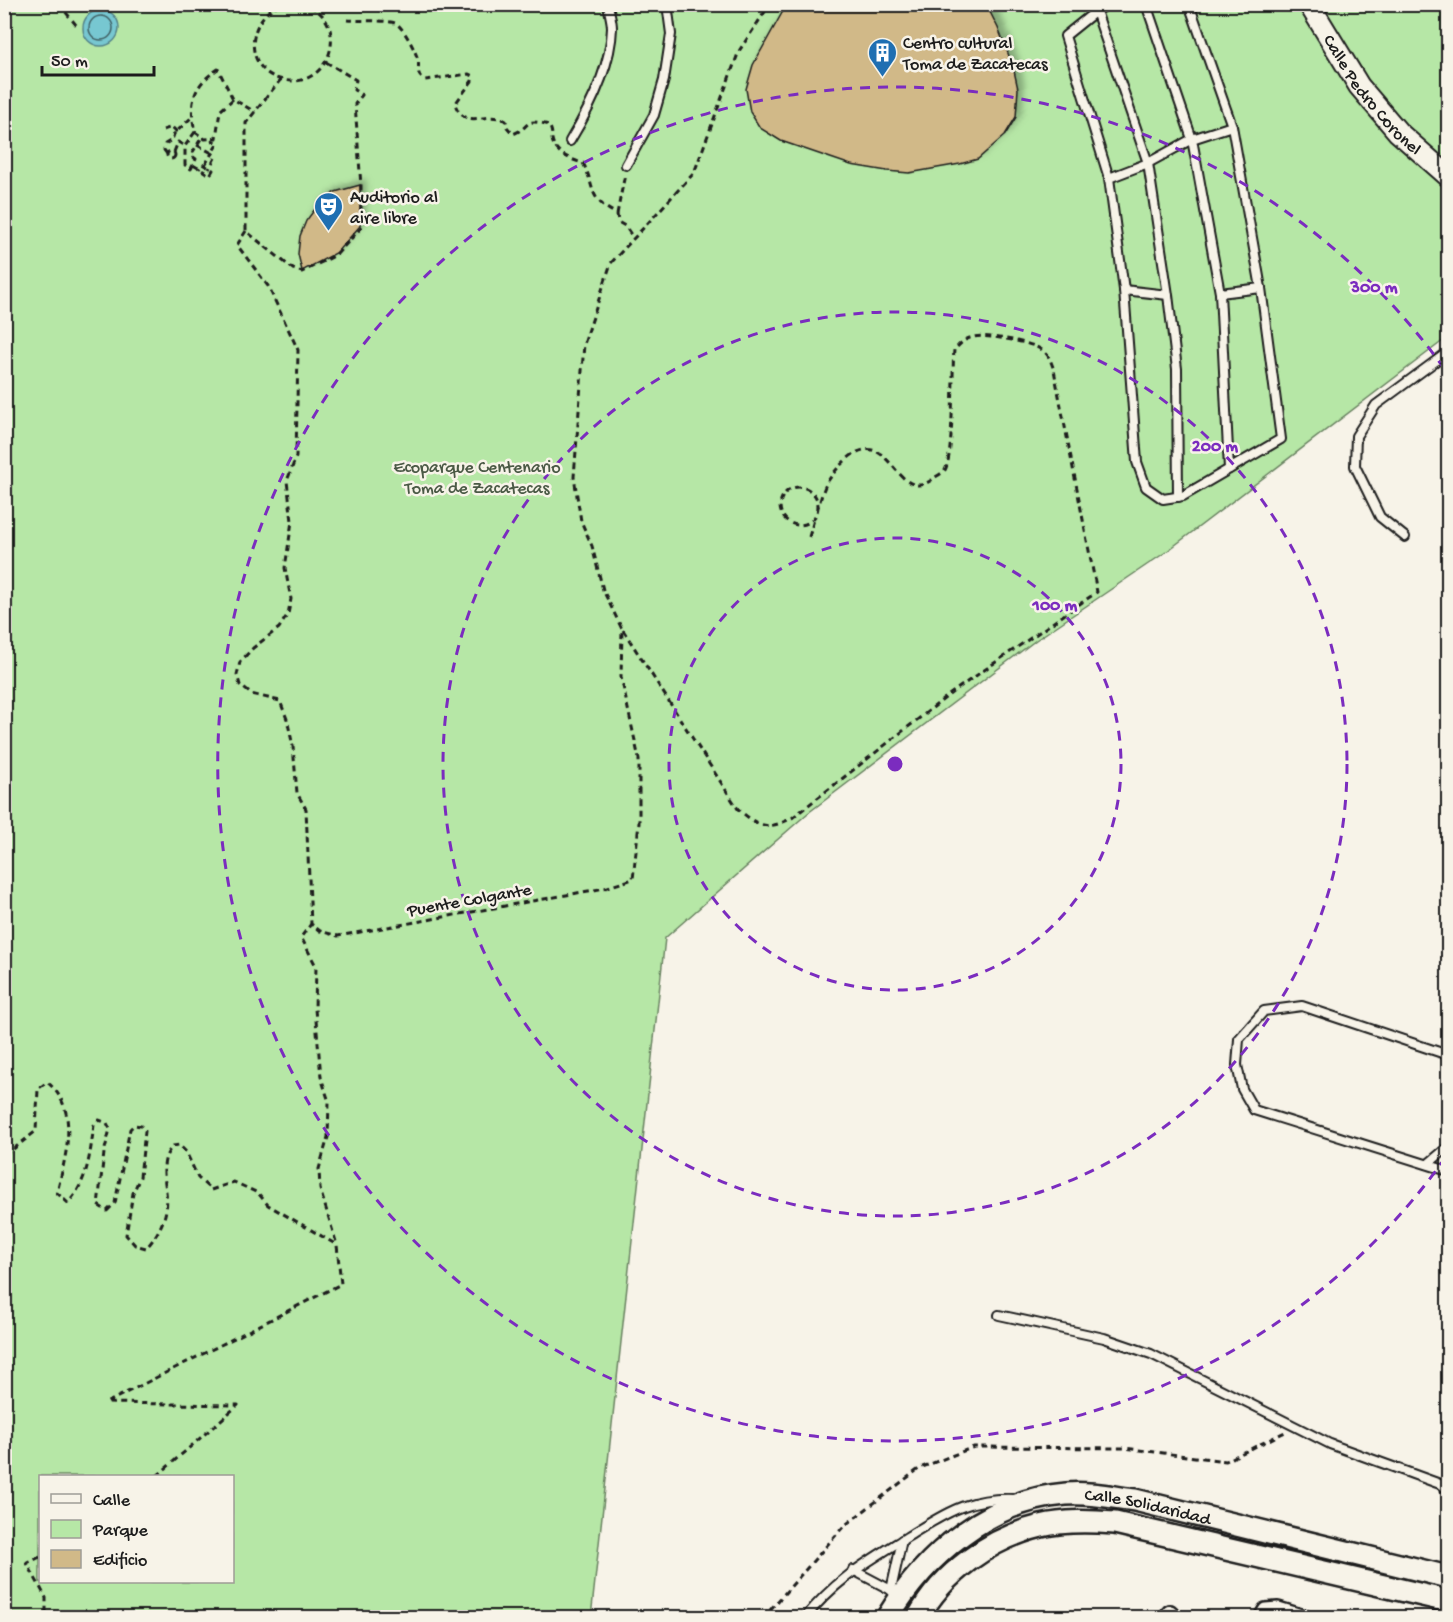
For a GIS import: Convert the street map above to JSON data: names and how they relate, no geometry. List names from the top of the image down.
{
  "streets": {
    "main road": ["Calle Solidaridad"],
    "street": ["Calle Pedro Coronel"],
    "path": ["Puente Colgante"]
  },
  "parks": ["Ecoparque Centenario Toma de Zacatecas"],
  "places": {
    "building": ["Centro cultural Toma de Zacatecas"],
    "theatre": ["Auditorio al aire libre"]
  },
  "legend": ["Calle", "Parque", "Edificio"],
  "scale_bar": "50 m",
  "rings": ["300 m", "200 m", "100 m"]
}
